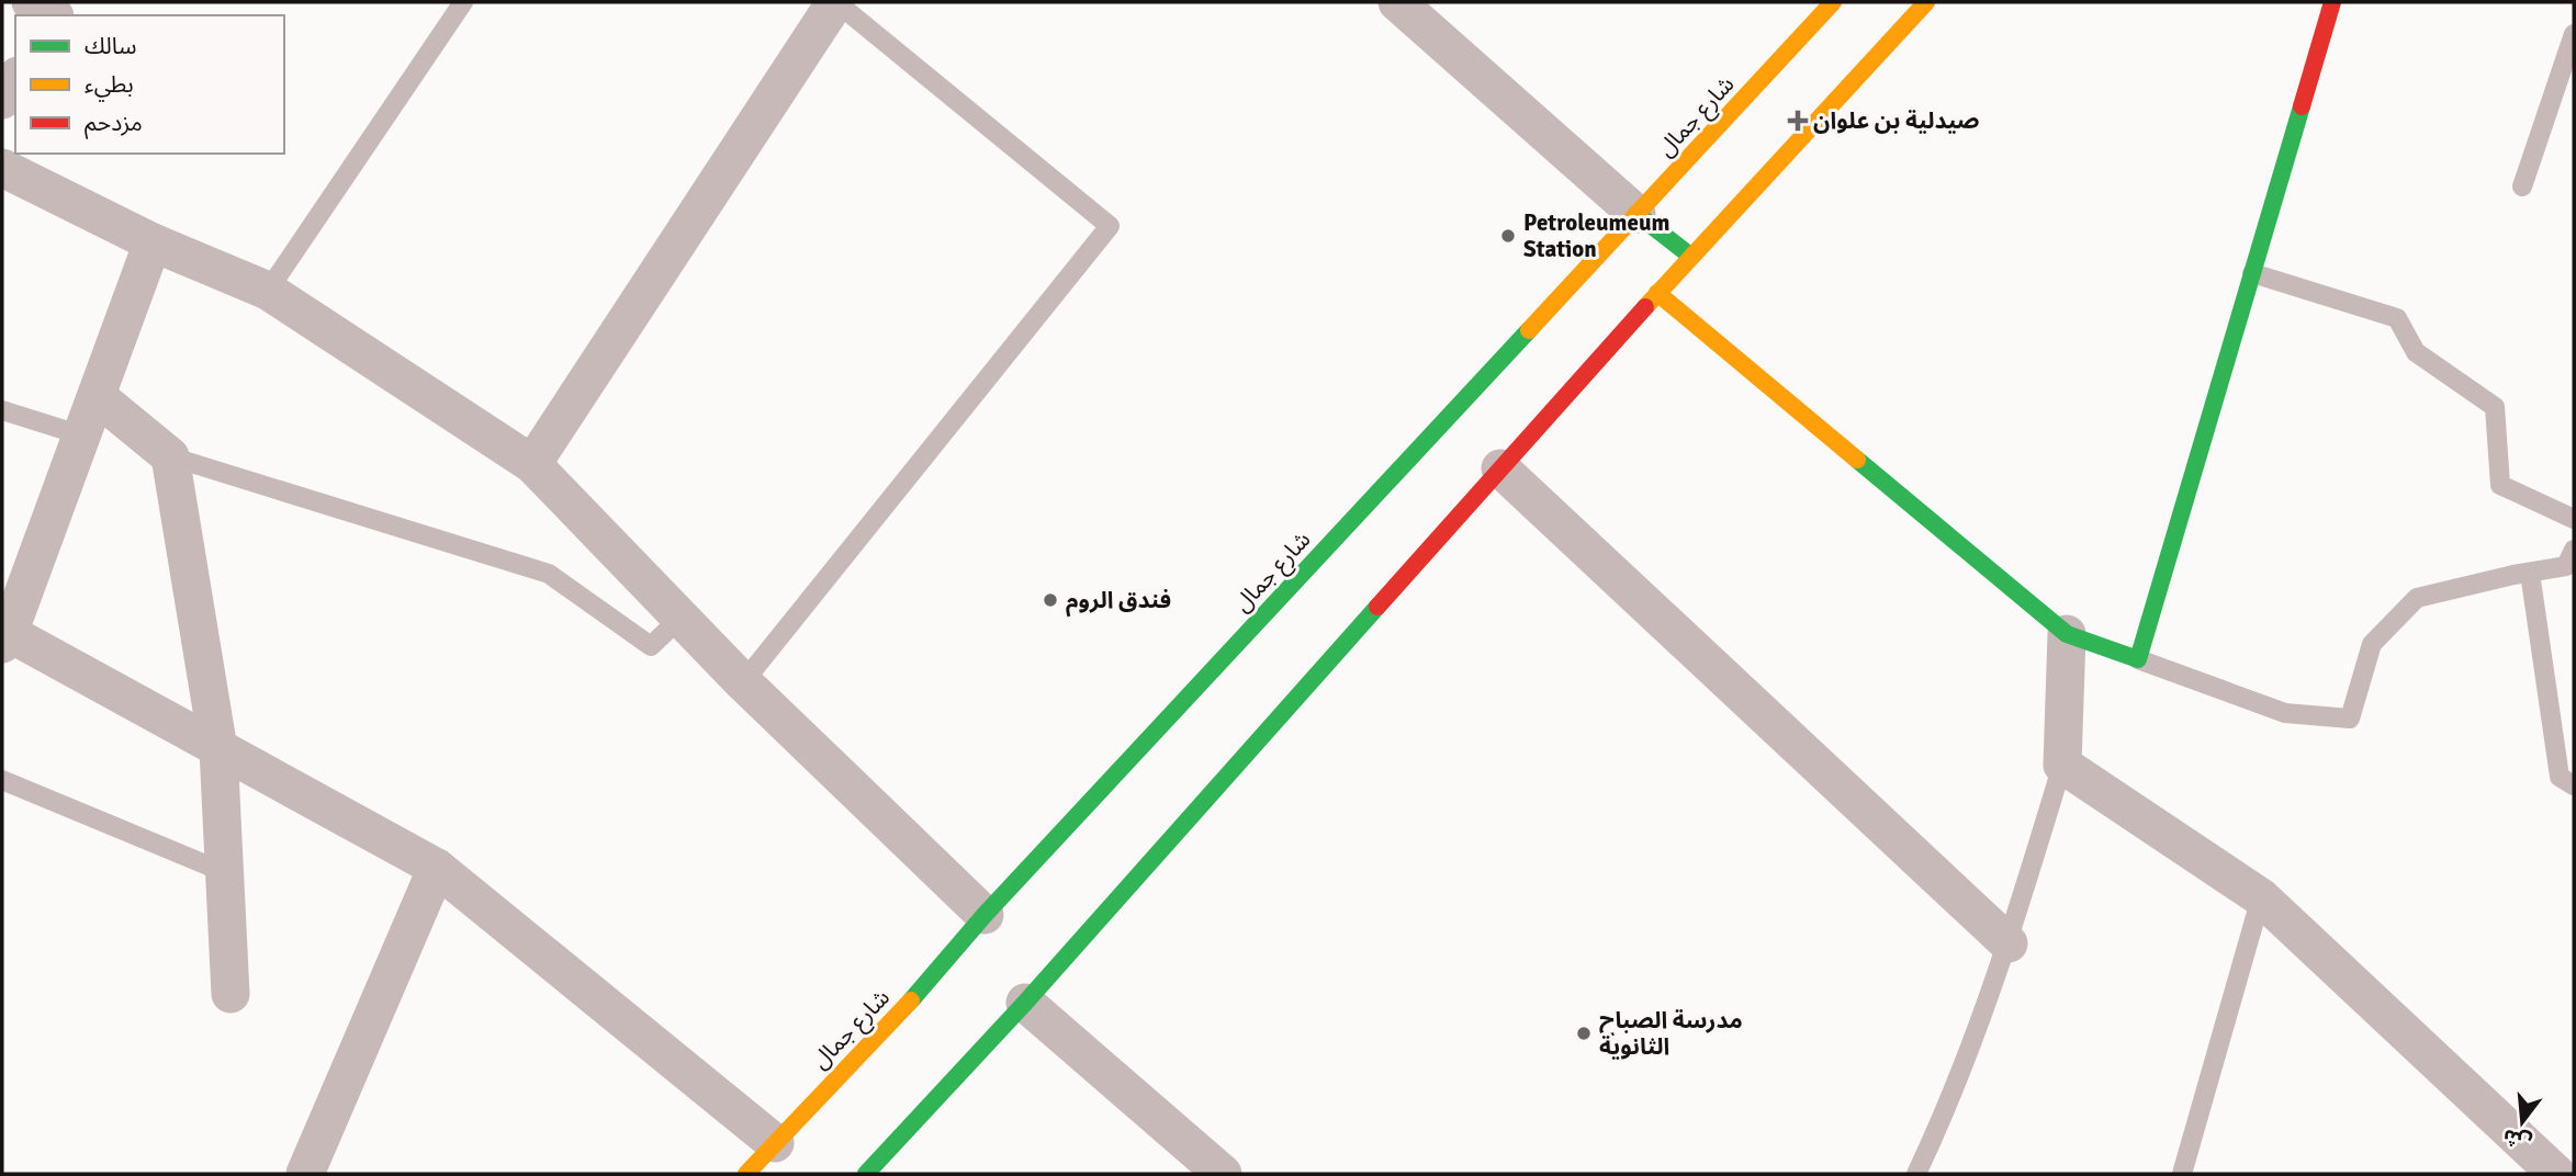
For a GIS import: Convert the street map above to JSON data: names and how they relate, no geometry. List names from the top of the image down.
{
  "streets": {
    "main road": ["شارع جمال"]
  },
  "places": {
    "health": ["صيدلية بن علوان"],
    "other": ["Petroleumeum Station", "فندق الروم", "مدرسة الصباح الثانوية"]
  },
  "legend": ["سالك", "بطيء", "مزدحم"],
  "north": "bottom"
}
